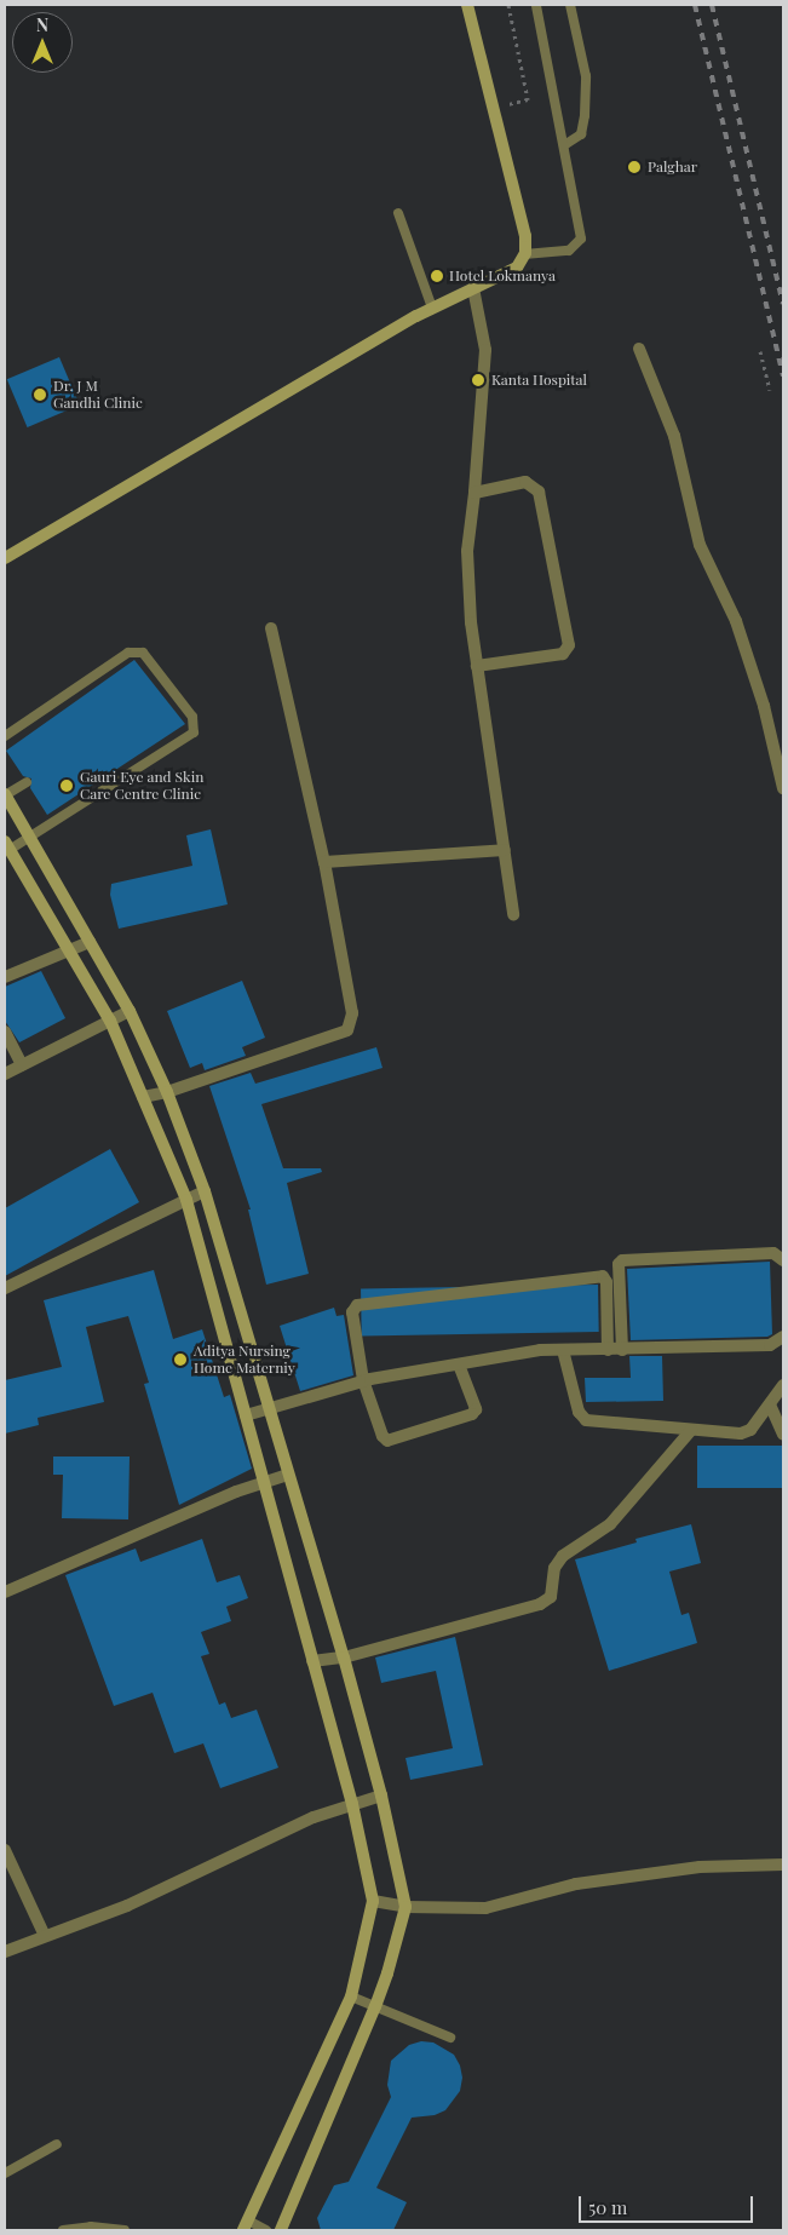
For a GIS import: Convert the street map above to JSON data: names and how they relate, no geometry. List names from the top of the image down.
{
  "places": [
    "Palghar",
    "Hotel Lokmanya",
    "Kanta Hospital",
    "Dr. J M Gandhi Clinic",
    "Gauri Eye and Skin Care Centre Clinic",
    "Aditya Nursing Home Materniy"
  ],
  "scale_bar": "50 m",
  "north": "top"
}
